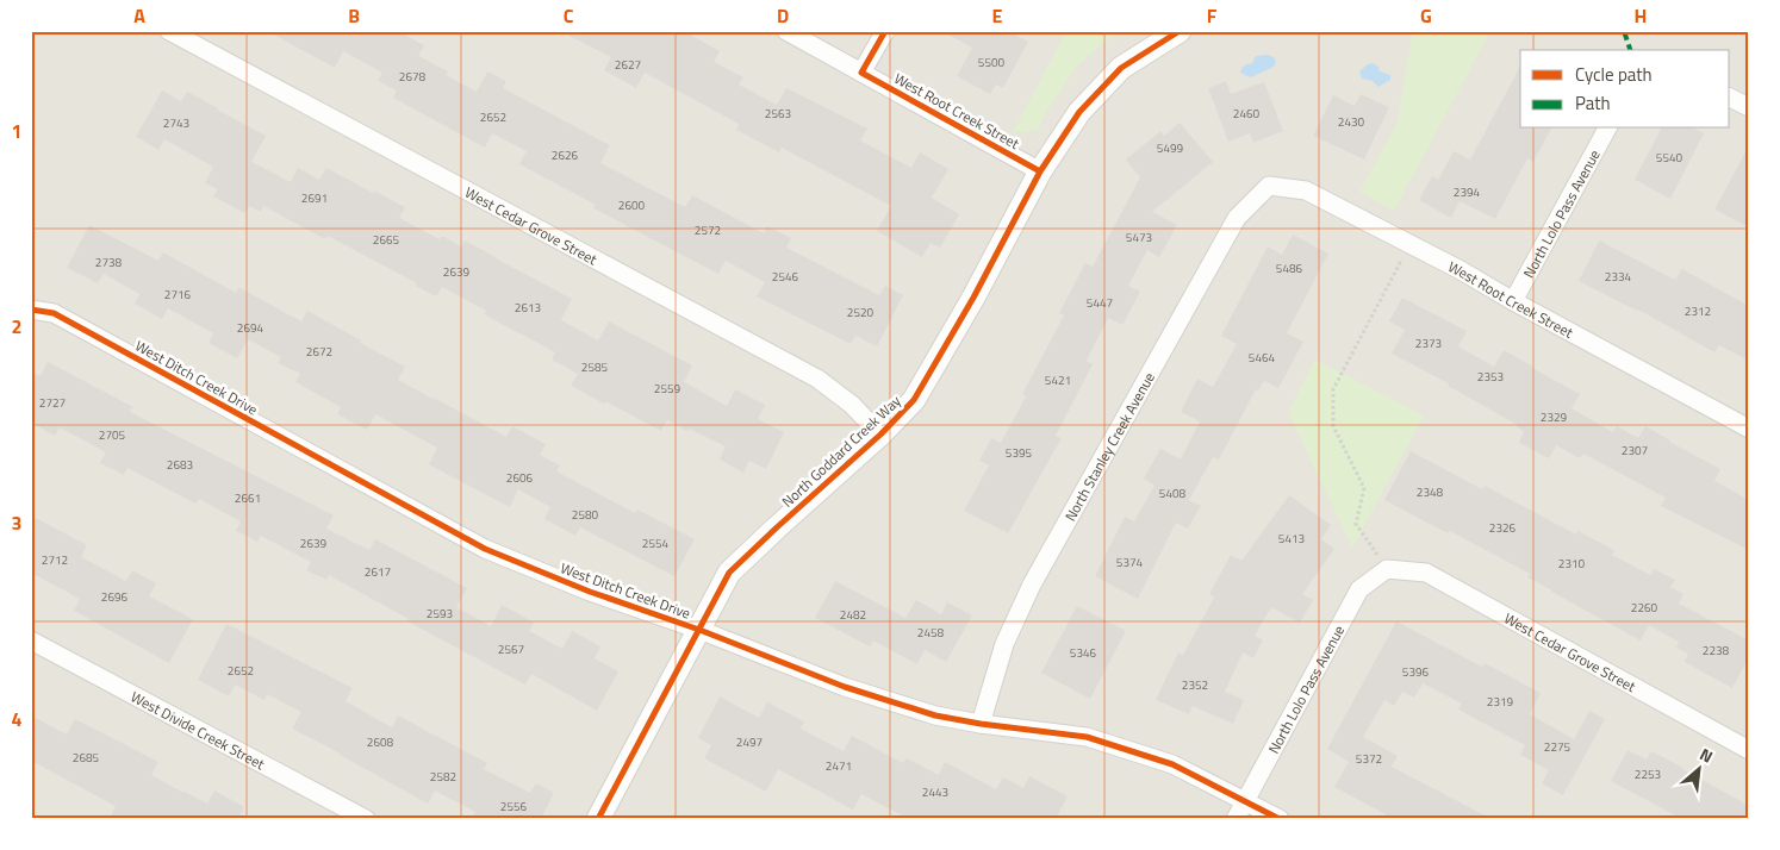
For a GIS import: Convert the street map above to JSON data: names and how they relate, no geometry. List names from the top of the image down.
{
  "streets": {
    "street": [
      "West Root Creek Street",
      "North Lolo Pass Avenue",
      "West Cedar Grove Street",
      "West Ditch Creek Drive",
      "North Stanley Creek Avenue",
      "North Goddard Creek Way",
      "West Divide Creek Street"
    ]
  },
  "crossings": [
    ["West Root Creek Street", "North Lolo Pass Avenue"],
    ["West Root Creek Street", "North Stanley Creek Avenue"],
    ["West Root Creek Street", "North Goddard Creek Way"],
    ["North Lolo Pass Avenue", "West Cedar Grove Street"],
    ["North Lolo Pass Avenue", "West Ditch Creek Drive"],
    ["West Cedar Grove Street", "North Goddard Creek Way"],
    ["West Ditch Creek Drive", "North Stanley Creek Avenue"],
    ["West Ditch Creek Drive", "North Goddard Creek Way"]
  ],
  "house_numbers": [
    "5500",
    "2627",
    "2678",
    "2563",
    "2460",
    "2652",
    "2430",
    "2743",
    "5499",
    "2626",
    "5540",
    "2394",
    "2691",
    "2600",
    "2572",
    "5473",
    "2665",
    "2738",
    "5486",
    "2639",
    "2546",
    "2334",
    "2716",
    "5447",
    "2613",
    "2312",
    "2520",
    "2694",
    "2373",
    "2672",
    "5464",
    "2585",
    "2353",
    "5421",
    "2559",
    "2727",
    "2329",
    "2705",
    "2307",
    "5395",
    "2683",
    "2606",
    "2348",
    "5408",
    "2661",
    "2580",
    "2326",
    "5413",
    "2639",
    "2554",
    "2712",
    "5374",
    "2310",
    "2617",
    "2696",
    "2260",
    "2593",
    "2482",
    "2458",
    "2567",
    "2238",
    "5346",
    "2652",
    "5396",
    "2352",
    "2319",
    "2608",
    "2497",
    "2275",
    "2685",
    "5372",
    "2471",
    "2253",
    "2582",
    "2443",
    "2556"
  ],
  "legend": ["Cycle path", "Path"],
  "north": "top right",
  "grid": {
    "columns": [
      "A",
      "B",
      "C",
      "D",
      "E",
      "F",
      "G",
      "H"
    ],
    "rows": [
      "1",
      "2",
      "3",
      "4"
    ]
  }
}
